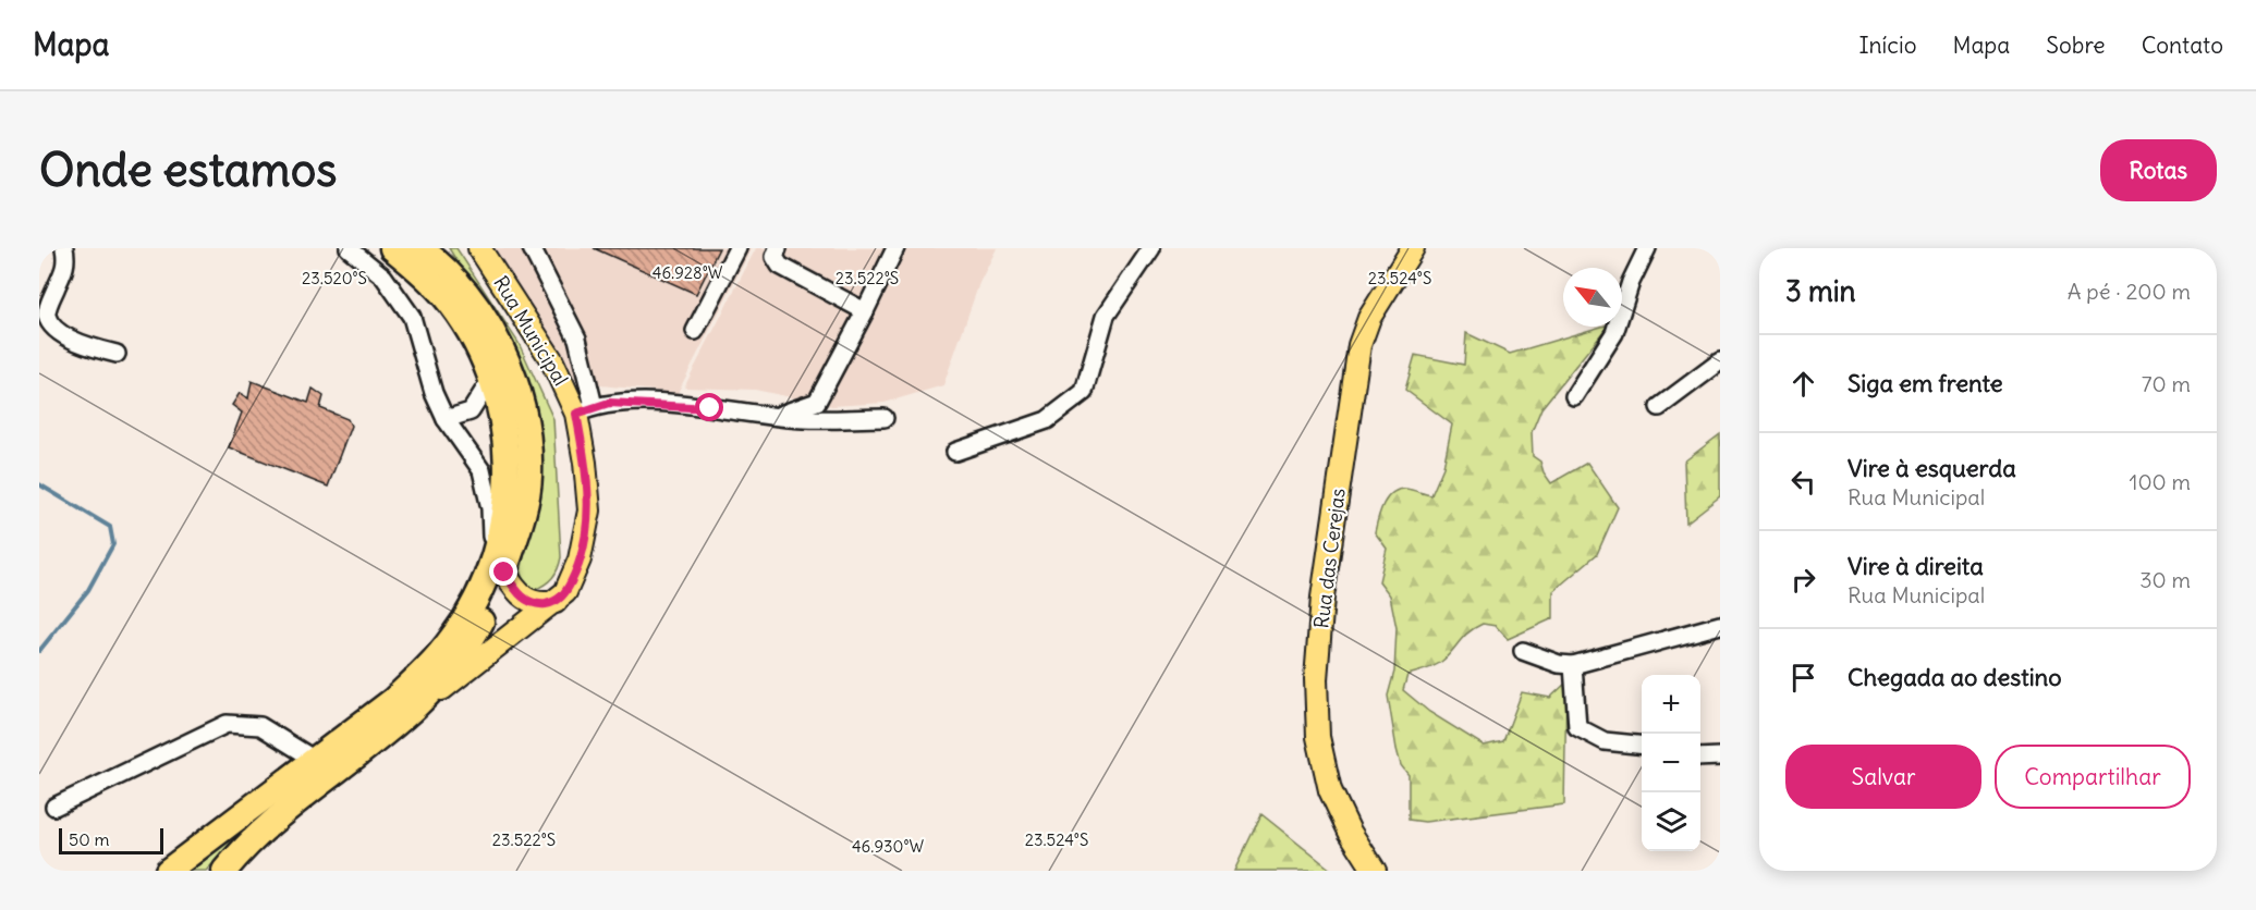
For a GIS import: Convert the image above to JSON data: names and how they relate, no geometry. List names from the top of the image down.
{
  "streets": {
    "main road": ["Rua Municipal", "Rua das Cerejas"]
  },
  "scale_bar": "50 m",
  "north": "top left",
  "page": {
    "header": "Mapa",
    "nav": [
      "Início",
      "Mapa",
      "Sobre",
      "Contato"
    ],
    "buttons": [
      "Rotas",
      ["Salvar", "Compartilhar"]
    ],
    "title": "Onde estamos",
    "heading": ["3 min", "A pé · 200 m"],
    "list": [
      ["Siga em frente", "70 m"],
      ["Vire à esquerda", "Rua Municipal", "100 m"],
      ["Vire à direita", "Rua Municipal", "30 m"],
      "Chegada ao destino"
    ],
    "map_buttons": ["+", "−"],
    "scale": "50 m"
  },
  "coordinates": [
    "46.928°W",
    "23.520°S",
    "23.522°S",
    "23.524°S",
    "46.930°W"
  ]
}
